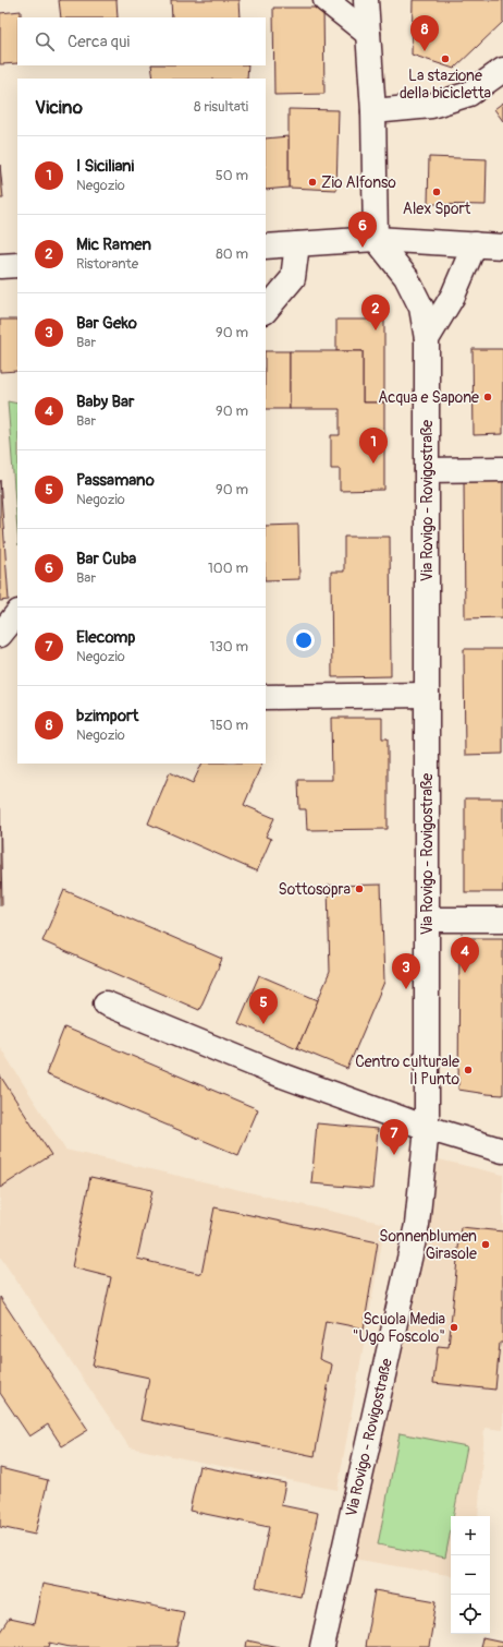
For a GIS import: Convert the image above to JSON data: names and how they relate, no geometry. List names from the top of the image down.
{
  "streets": {
    "street": ["Via Rovigo - Rovigostraße"]
  },
  "places": [
    "La stazione della bicicletta",
    "Zio Alfonso",
    "Alex Sport",
    "Acqua e Sapone",
    "Sottosopra",
    "Centro culturale Il Punto",
    "Sonnenblumen Girasole",
    "Scuola Media \"Ugo Foscolo\""
  ],
  "page": {
    "pins": [
      "8",
      "6",
      "2",
      "1",
      "4",
      "3",
      "5",
      "7"
    ],
    "search": "Cerca qui",
    "heading": ["Vicino", "8 risultati"],
    "list": [
      {
        "mark": "1",
        "name": "I Siciliani",
        "note": "Negozio",
        "value": "50 m"
      },
      {
        "mark": "2",
        "name": "Mic Ramen",
        "note": "Ristorante",
        "value": "80 m"
      },
      {
        "mark": "3",
        "name": "Bar Geko",
        "note": "Bar",
        "value": "90 m"
      },
      {
        "mark": "4",
        "name": "Baby Bar",
        "note": "Bar",
        "value": "90 m"
      },
      {
        "mark": "5",
        "name": "Passamano",
        "note": "Negozio",
        "value": "90 m"
      },
      {
        "mark": "6",
        "name": "Bar Cuba",
        "note": "Bar",
        "value": "100 m"
      },
      {
        "mark": "7",
        "name": "Elecomp",
        "note": "Negozio",
        "value": "130 m"
      },
      {
        "mark": "8",
        "name": "bzimport",
        "note": "Negozio",
        "value": "150 m"
      }
    ],
    "map_buttons": ["+", "−"]
  }
}
